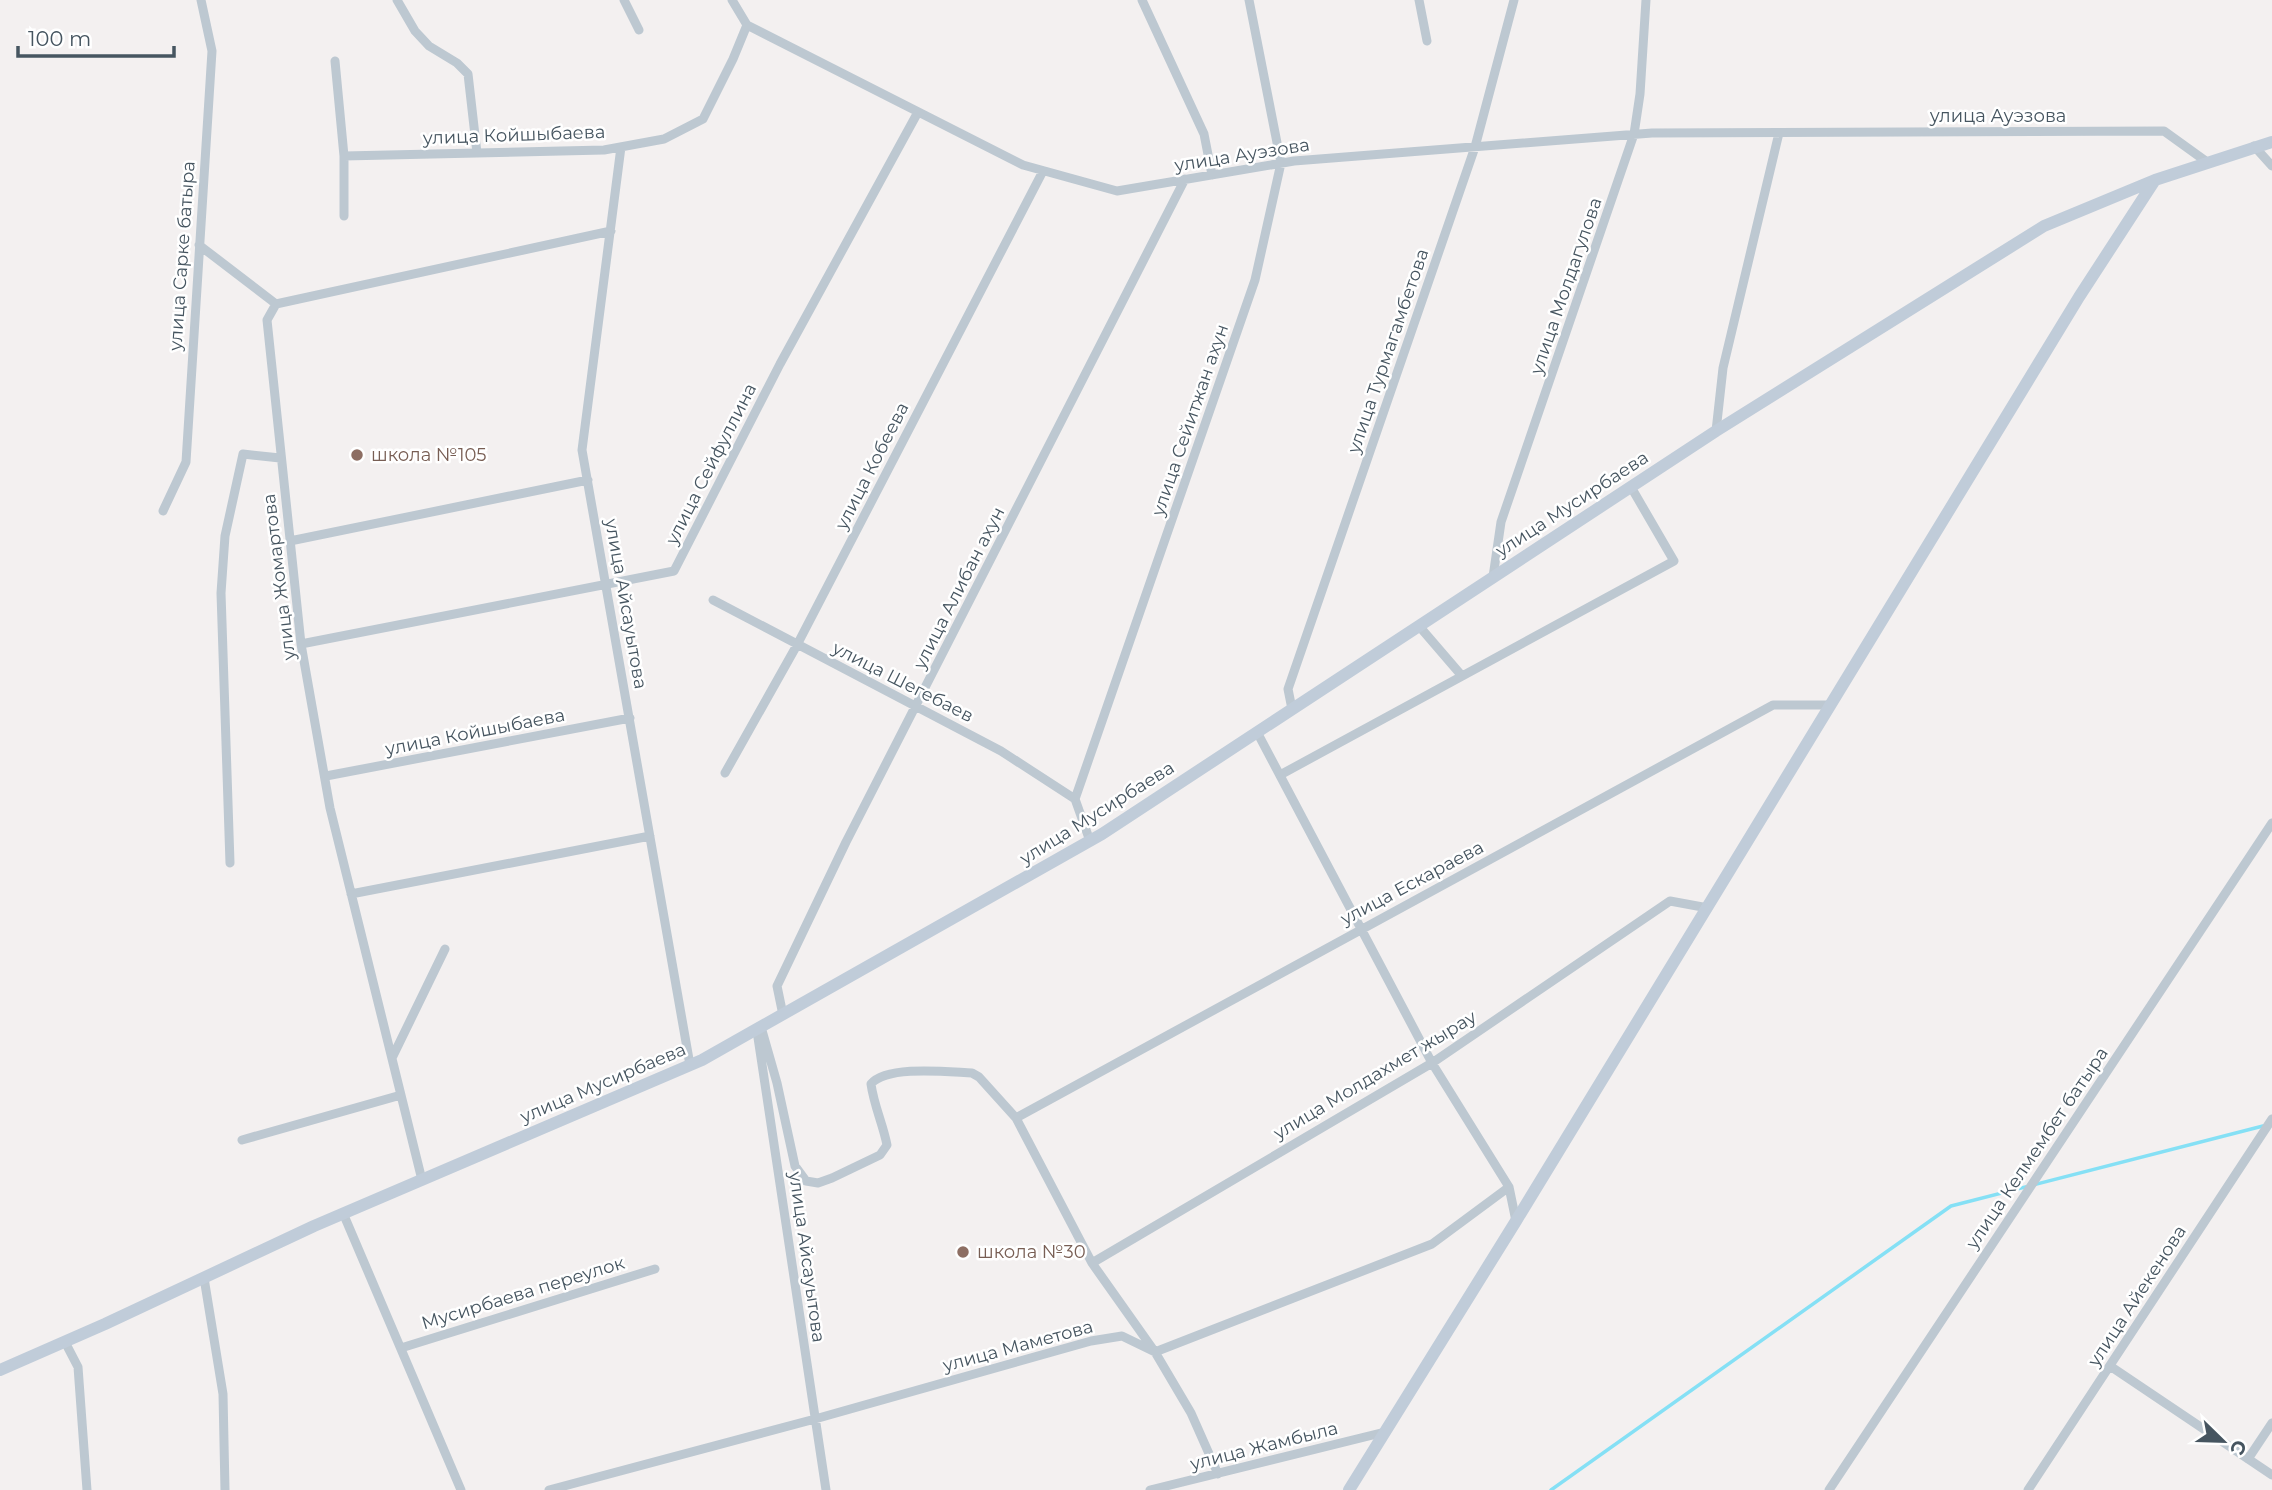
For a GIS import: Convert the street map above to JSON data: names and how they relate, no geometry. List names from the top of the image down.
{
  "streets": {
    "street": [
      "улица Ауэзова",
      "улица Койшыбаева",
      "улица Сарке батыра",
      "улица Молдагулова",
      "улица Турмагамбетова",
      "улица Сейитжан ахун",
      "улица Сейфуллина",
      "улица Кобеева",
      "улица Мусирбаева",
      "улица Жомартова",
      "улица Алибан ахун",
      "улица Айсауытова",
      "улица Шегебаев",
      "улица Ескараева",
      "улица Молдахмет жырау",
      "улица Келмембет батыра",
      "Мусирбаева переулок",
      "улица Айекенова",
      "улица Маметова",
      "улица Жамбыла"
    ]
  },
  "crossings": [
    ["улица Ауэзова", "улица Койшыбаева"],
    ["улица Ауэзова", "улица Молдагулова"],
    ["улица Ауэзова", "улица Турмагамбетова"],
    ["улица Ауэзова", "улица Сейитжан ахун"],
    ["улица Ауэзова", "улица Сейфуллина"],
    ["улица Ауэзова", "улица Кобеева"],
    ["улица Ауэзова", "улица Мусирбаева"],
    ["улица Ауэзова", "улица Алибан ахун"],
    ["улица Койшыбаева", "улица Жомартова"],
    ["улица Койшыбаева", "улица Айсауытова"],
    ["улица Молдагулова", "улица Мусирбаева"],
    ["улица Турмагамбетова", "улица Мусирбаева"],
    ["улица Сейитжан ахун", "улица Шегебаев"],
    ["улица Сейфуллина", "улица Жомартова"],
    ["улица Сейфуллина", "улица Айсауытова"],
    ["улица Кобеева", "улица Шегебаев"],
    ["улица Мусирбаева", "улица Жомартова"],
    ["улица Мусирбаева", "улица Алибан ахун"],
    ["улица Мусирбаева", "улица Айсауытова"],
    ["улица Алибан ахун", "улица Шегебаев"],
    ["улица Айсауытова", "улица Маметова"]
  ],
  "places": ["школа №105", "школа №30"],
  "scale_bar": "100 m",
  "north": "bottom right"
}
